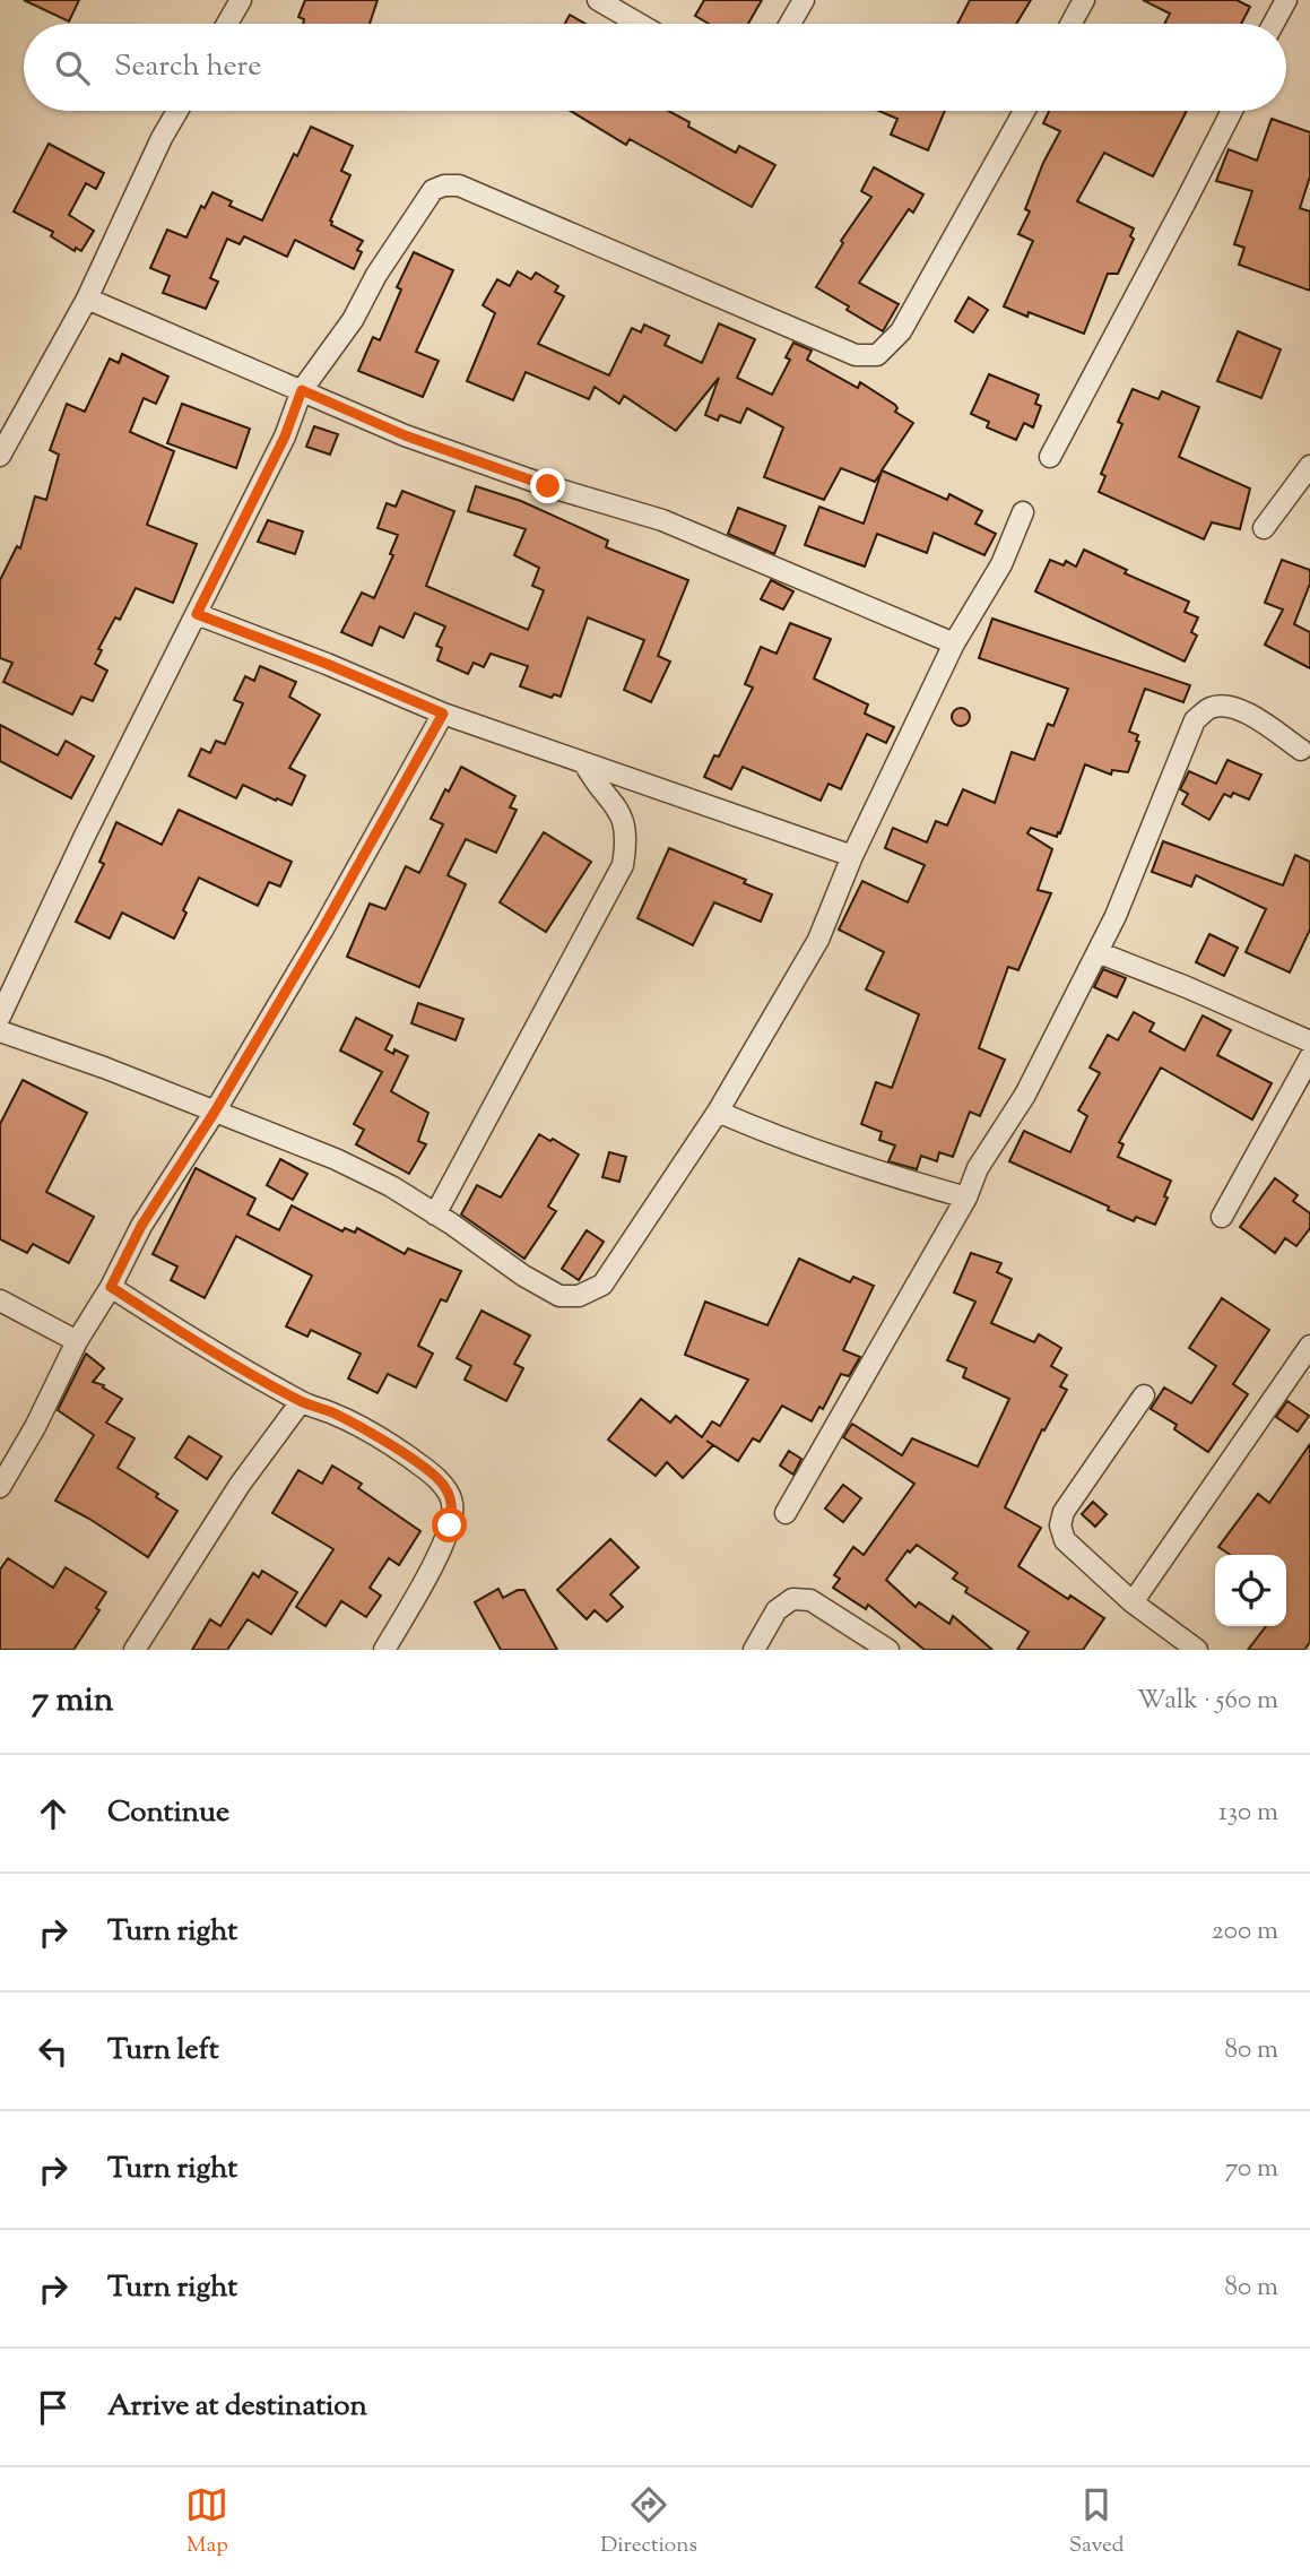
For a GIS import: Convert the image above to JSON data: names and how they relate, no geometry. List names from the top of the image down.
{
  "page": {
    "search": "Search here",
    "heading": ["7 min", "Walk · 560 m"],
    "list": [
      ["Continue", "130 m"],
      ["Turn right", "200 m"],
      ["Turn left", "80 m"],
      ["Turn right", "70 m"],
      ["Turn right", "80 m"],
      "Arrive at destination"
    ],
    "nav": ["Map", "Directions", "Saved"]
  }
}
